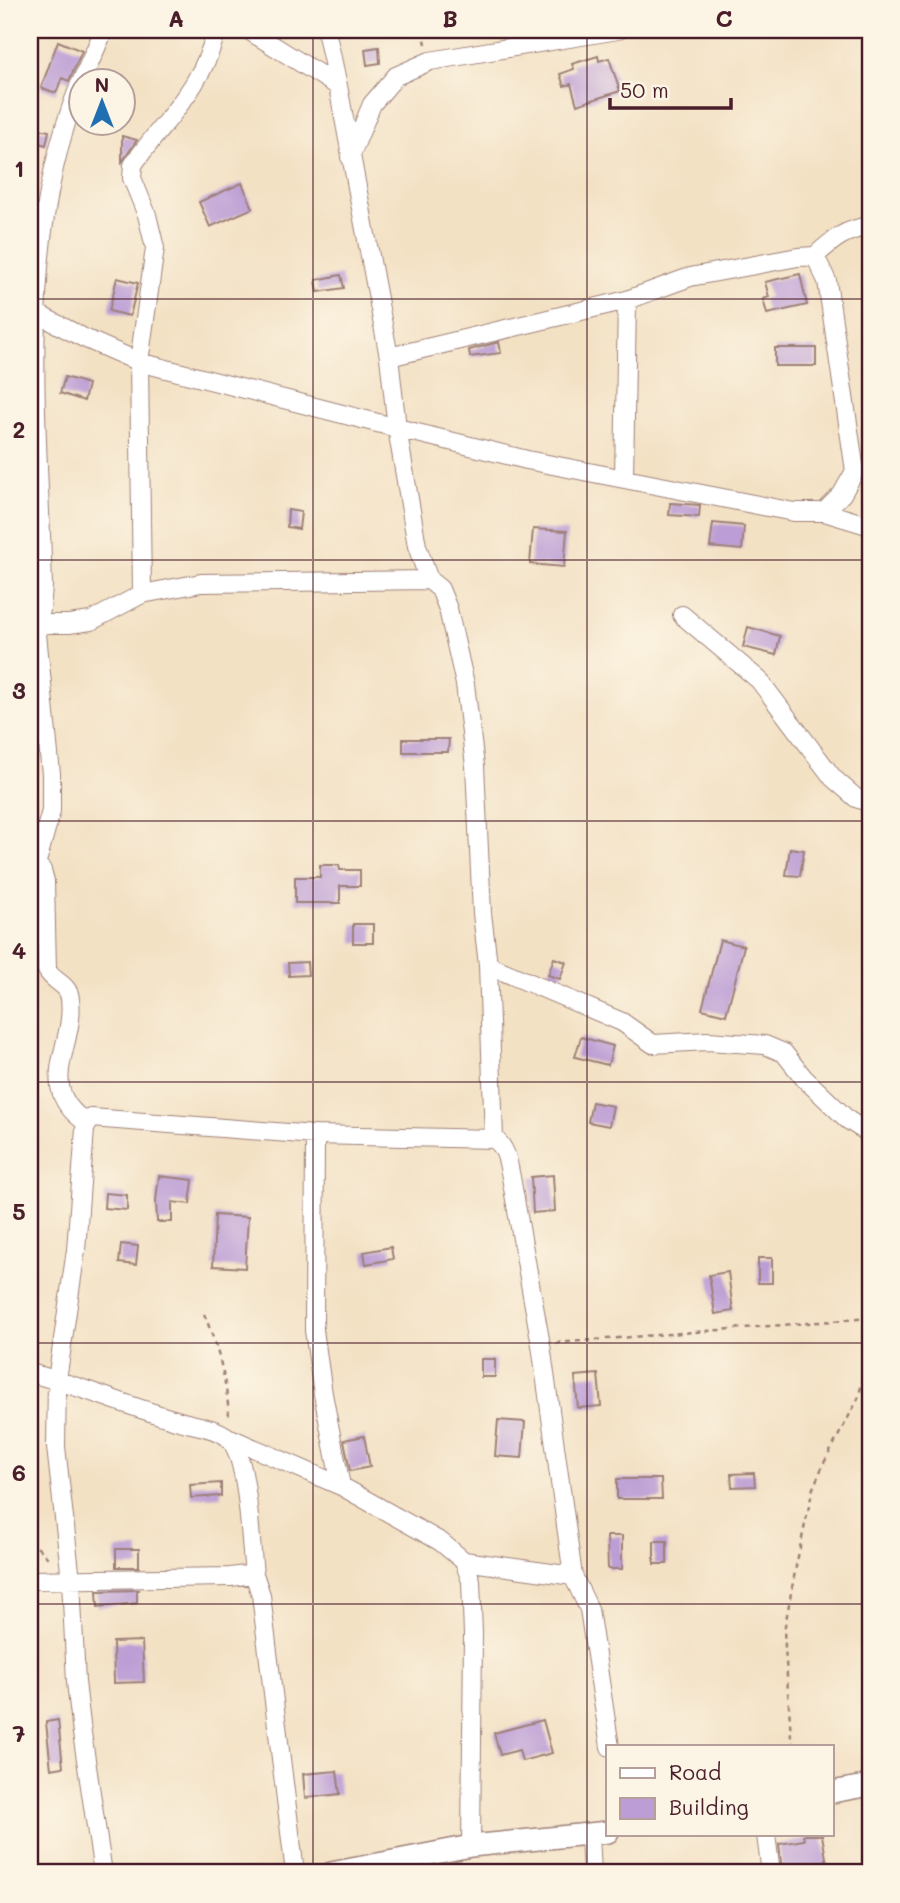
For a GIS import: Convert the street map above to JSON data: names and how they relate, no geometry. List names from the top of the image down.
{
  "legend": ["Road", "Building"],
  "scale_bar": "50 m",
  "north": "top",
  "grid": {
    "columns": ["A", "B", "C"],
    "rows": [
      "1",
      "2",
      "3",
      "4",
      "5",
      "6",
      "7"
    ]
  }
}
